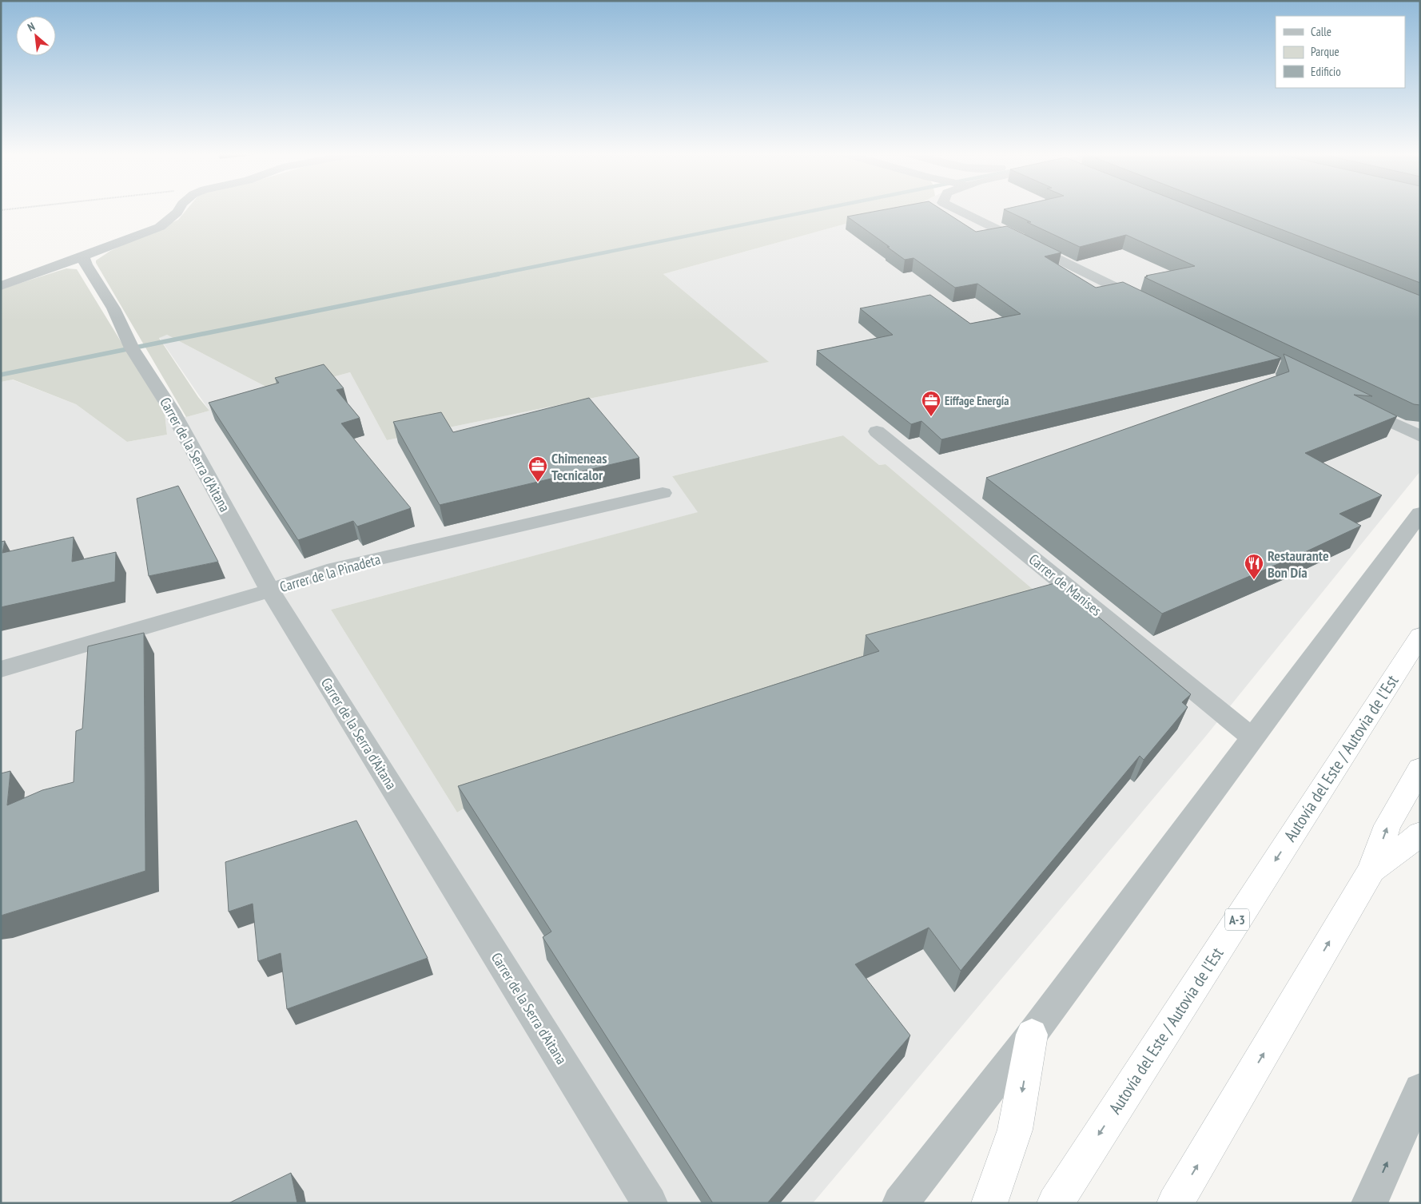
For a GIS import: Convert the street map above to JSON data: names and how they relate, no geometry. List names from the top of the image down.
{
  "streets": {
    "highway": ["Autovía del Este / Autovia de l'Est", "A-3"],
    "street": ["Carrer de la Serra d'Aitana", "Carrer de la Pinadeta", "Carrer de Manises"]
  },
  "crossings": [
    ["Carrer de la Serra d'Aitana", "Carrer de la Pinadeta"]
  ],
  "places": {
    "office": ["Eiffage Energía", "Chimeneas Tecnicalor"],
    "restaurant": ["Restaurante Bon Día"]
  },
  "legend": ["Calle", "Parque", "Edificio"],
  "north": "top left"
}
